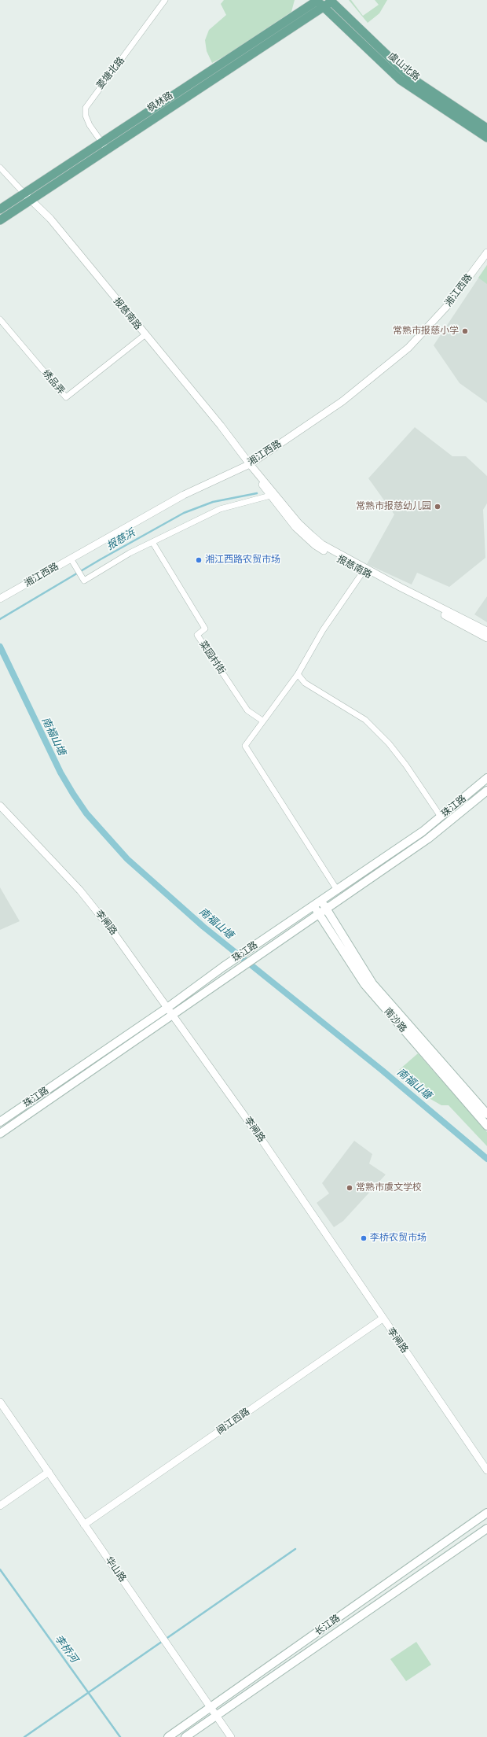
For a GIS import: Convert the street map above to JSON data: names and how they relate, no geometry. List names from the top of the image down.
{
  "streets": {
    "main road": [
      "虞山北路",
      "枫林路",
      "珠江路",
      "南沙路",
      "长江路"
    ],
    "street": [
      "菱塘北路",
      "湘江西路",
      "报慈南路",
      "绣品弄",
      "菜园村街",
      "李闸路",
      "闽江西路",
      "华山路"
    ]
  },
  "crossings": [
    ["虞山北路", "枫林路"],
    ["菱塘北路", "枫林路"],
    ["枫林路", "报慈南路"],
    ["湘江西路", "报慈南路"],
    ["报慈南路", "绣品弄"],
    ["珠江路", "李闸路"],
    ["珠江路", "南沙路"],
    ["李闸路", "闽江西路"],
    ["闽江西路", "华山路"],
    ["华山路", "长江路"]
  ],
  "water": ["报慈浜", "南福山塘", "李桥河"],
  "places": [
    "常熟市报慈小学",
    "常熟市报慈幼儿园",
    "湘江西路农贸市场",
    "常熟市虞文学校",
    "李桥农贸市场"
  ]
}
